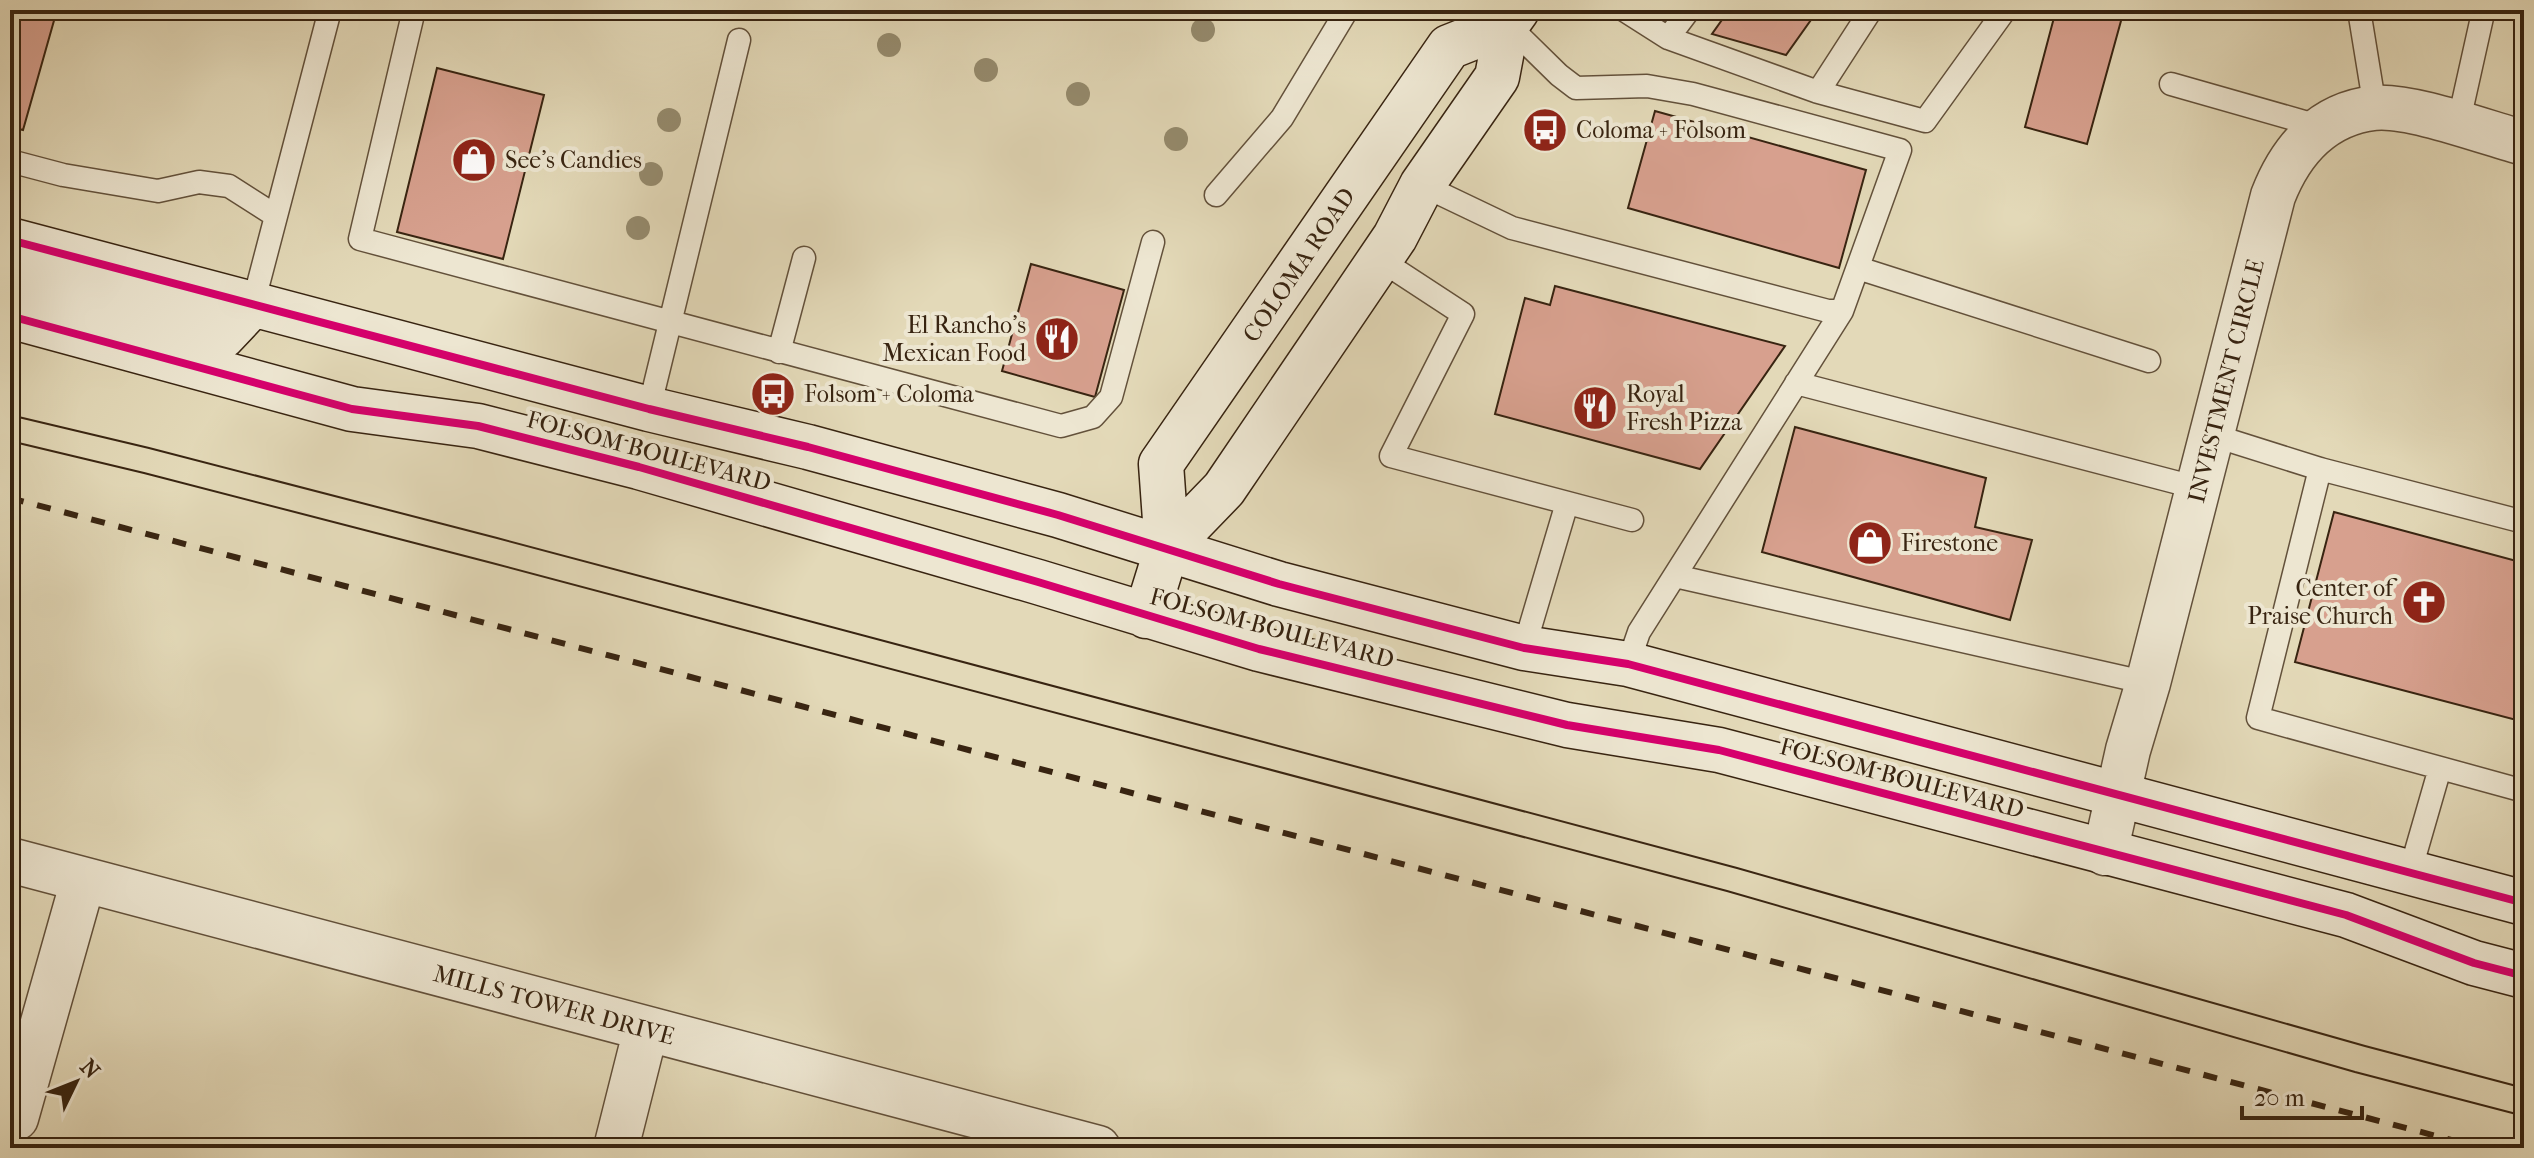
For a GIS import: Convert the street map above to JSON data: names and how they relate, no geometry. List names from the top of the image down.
{
  "streets": {
    "main road": [
      "COLOMA ROAD",
      "INVESTMENT CIRCLE",
      "FOLSOM BOULEVARD",
      "MILLS TOWER DRIVE"
    ]
  },
  "crossings": [
    ["COLOMA ROAD", "FOLSOM BOULEVARD"],
    ["INVESTMENT CIRCLE", "FOLSOM BOULEVARD"]
  ],
  "places": {
    "bus stop": ["Coloma + Folsom", "Folsom + Coloma"],
    "shop": ["See's Candies", "Firestone"],
    "restaurant": ["El Rancho's Mexican Food", "Royal Fresh Pizza"],
    "church": ["Center of Praise Church"]
  },
  "scale_bar": "20 m",
  "north": "top right"
}
